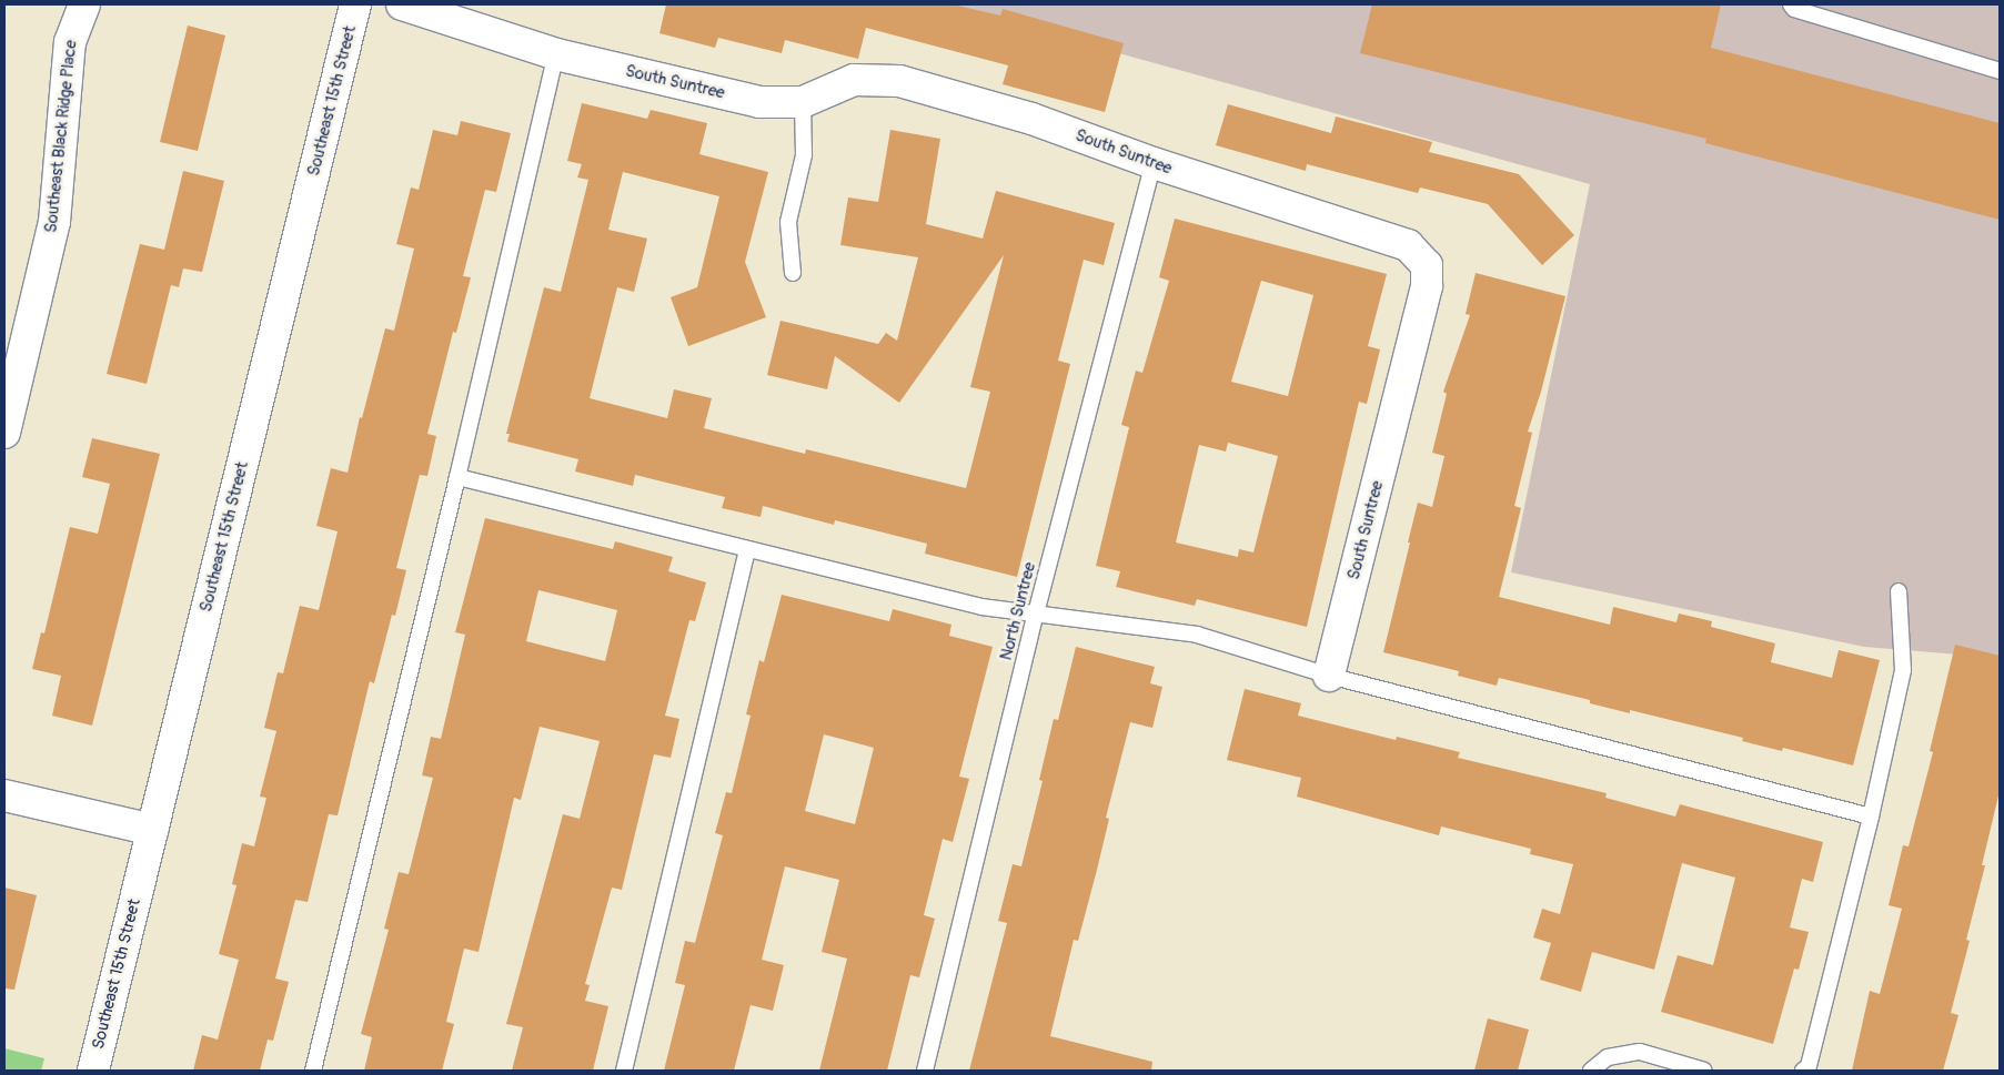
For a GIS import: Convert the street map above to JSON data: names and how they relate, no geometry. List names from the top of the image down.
{
  "streets": {
    "street": ["South Suntree", "Southeast 15th Street", "Southeast Black Ridge Place"],
    "lane": ["North Suntree"]
  },
  "crossings": [
    ["South Suntree", "North Suntree"]
  ]
}
